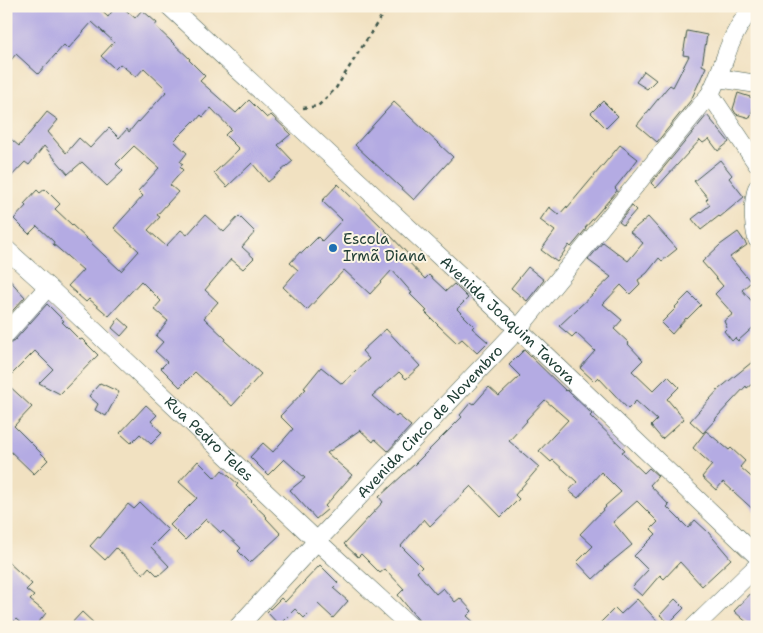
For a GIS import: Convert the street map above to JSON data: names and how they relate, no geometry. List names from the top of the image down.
{
  "streets": {
    "street": ["Avenida Joaquim Tavora", "Avenida Cinco de Novembro", "Rua Pedro Teles"]
  },
  "crossings": [
    ["Avenida Joaquim Tavora", "Avenida Cinco de Novembro"],
    ["Avenida Cinco de Novembro", "Rua Pedro Teles"]
  ],
  "places": ["Escola Irmã Diana"]
}
